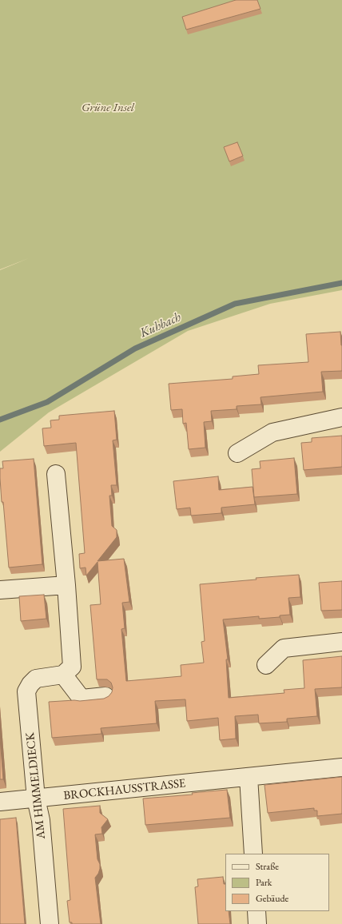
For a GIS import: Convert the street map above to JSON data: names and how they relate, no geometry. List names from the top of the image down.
{
  "streets": {
    "street": ["AM HIMMELDIECK", "BROCKHAUSSTRASSE"]
  },
  "crossings": [
    ["AM HIMMELDIECK", "BROCKHAUSSTRASSE"]
  ],
  "water": ["Kuhbach"],
  "parks": ["Grüne Insel"],
  "legend": ["Straße", "Park", "Gebäude"]
}
